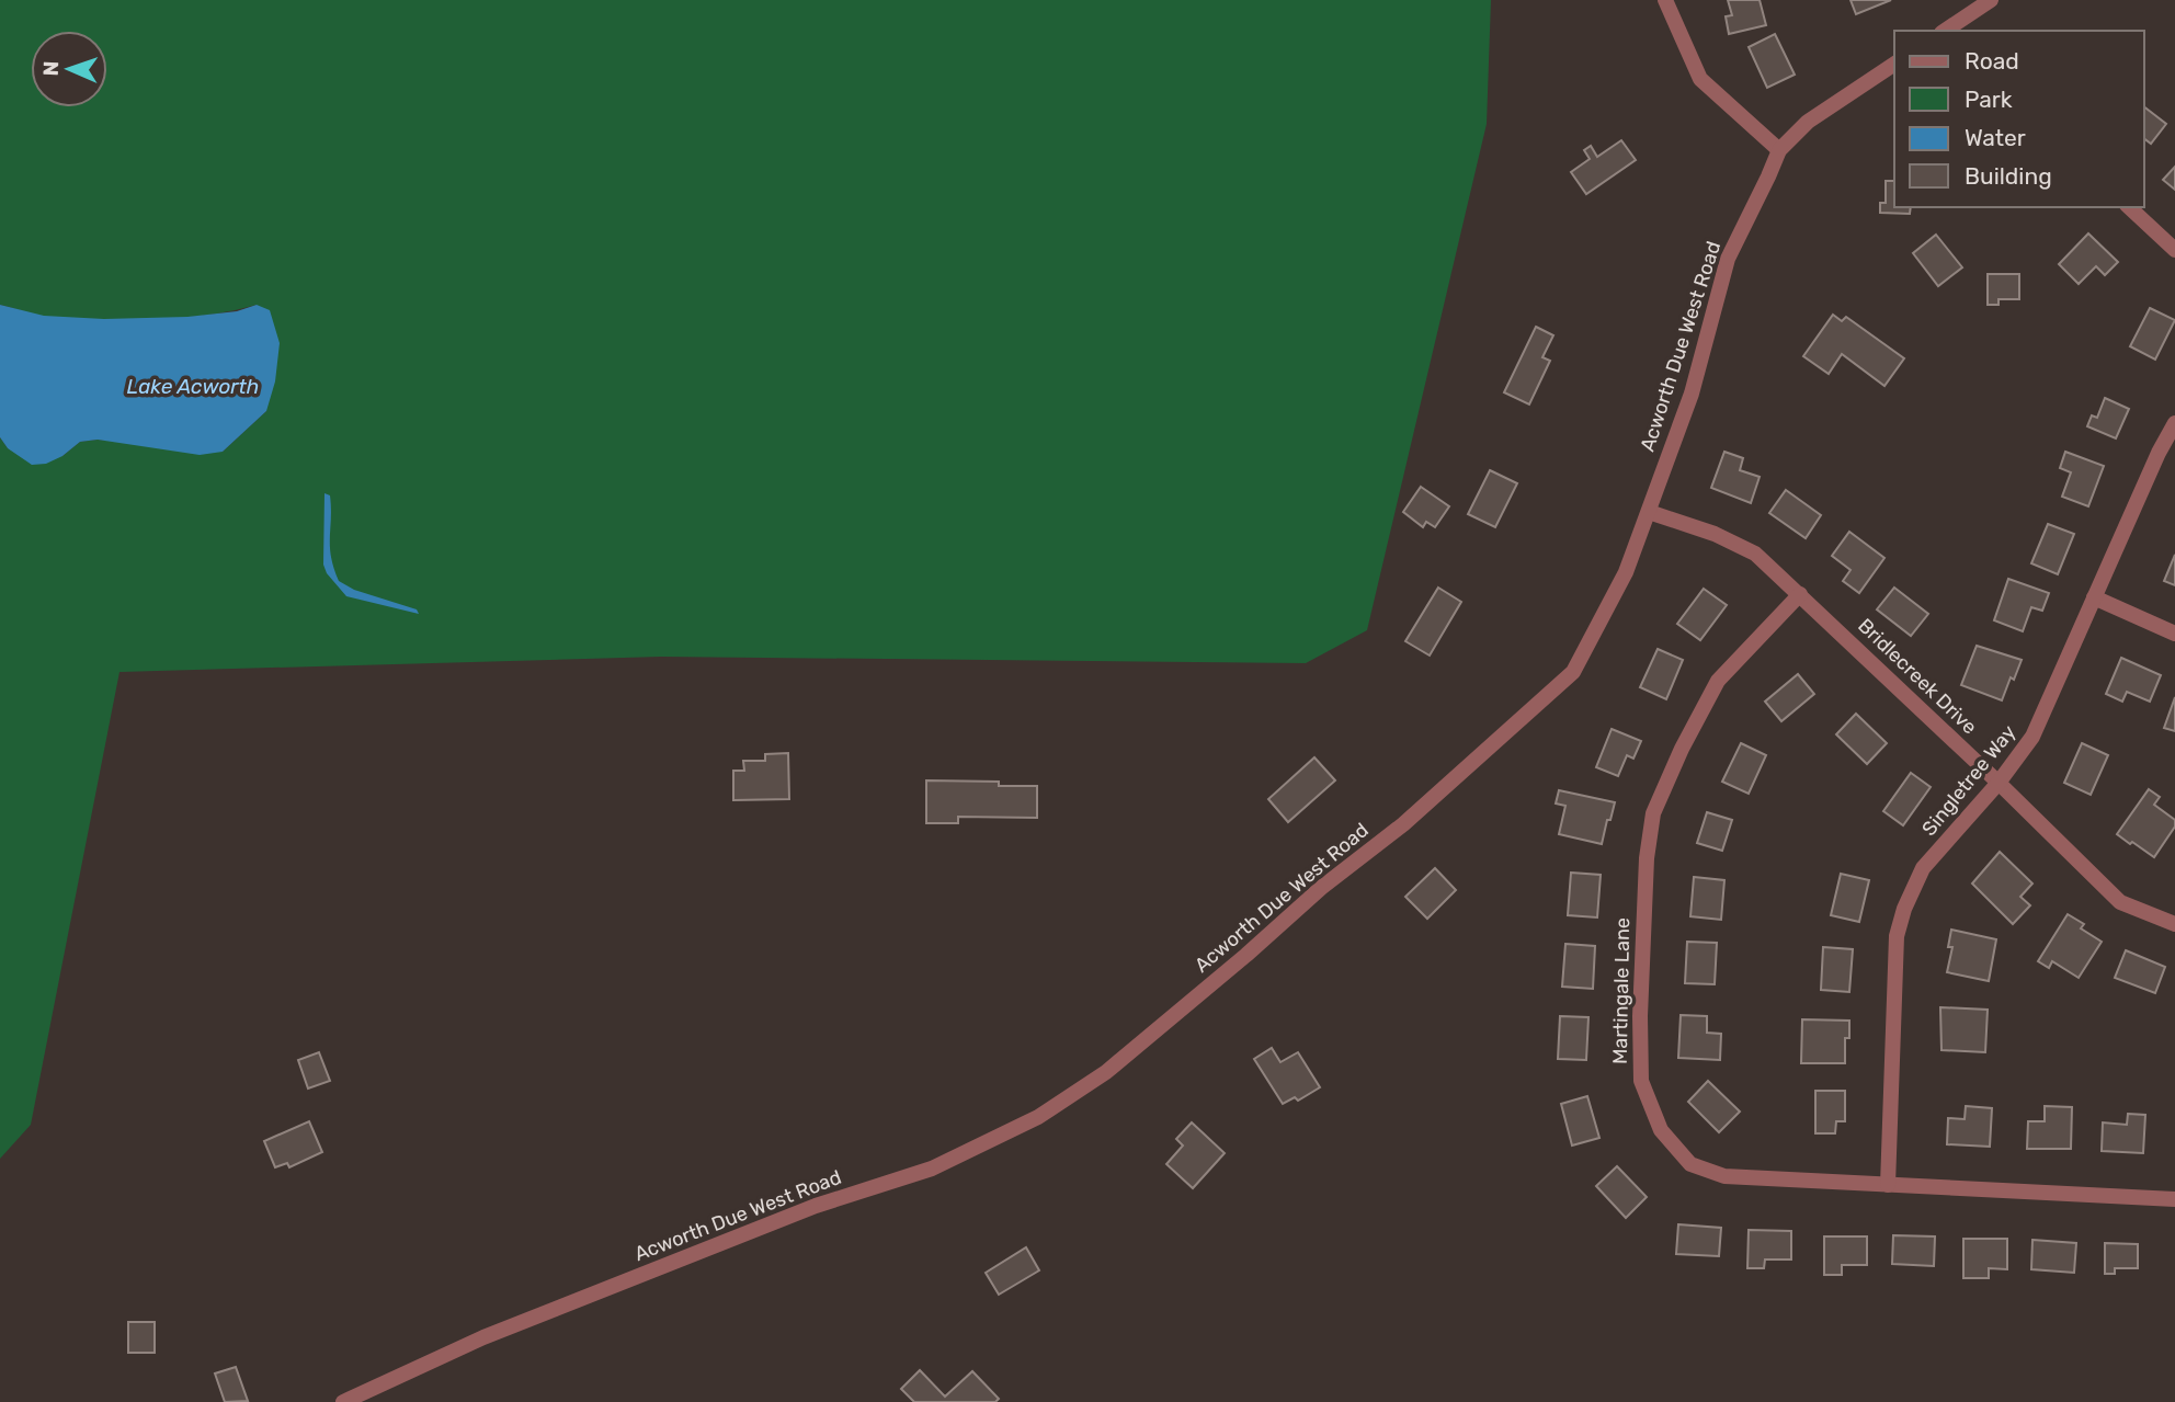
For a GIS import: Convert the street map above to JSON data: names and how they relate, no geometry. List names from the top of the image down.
{
  "streets": {
    "street": [
      "Acworth Due West Road",
      "Bridlecreek Drive",
      "Singletree Way",
      "Martingale Lane"
    ]
  },
  "crossings": [
    ["Acworth Due West Road", "Bridlecreek Drive"],
    ["Bridlecreek Drive", "Singletree Way"],
    ["Bridlecreek Drive", "Martingale Lane"],
    ["Singletree Way", "Martingale Lane"]
  ],
  "water": ["Lake Acworth"],
  "legend": [
    "Road",
    "Park",
    "Water",
    "Building"
  ],
  "north": "left"
}
